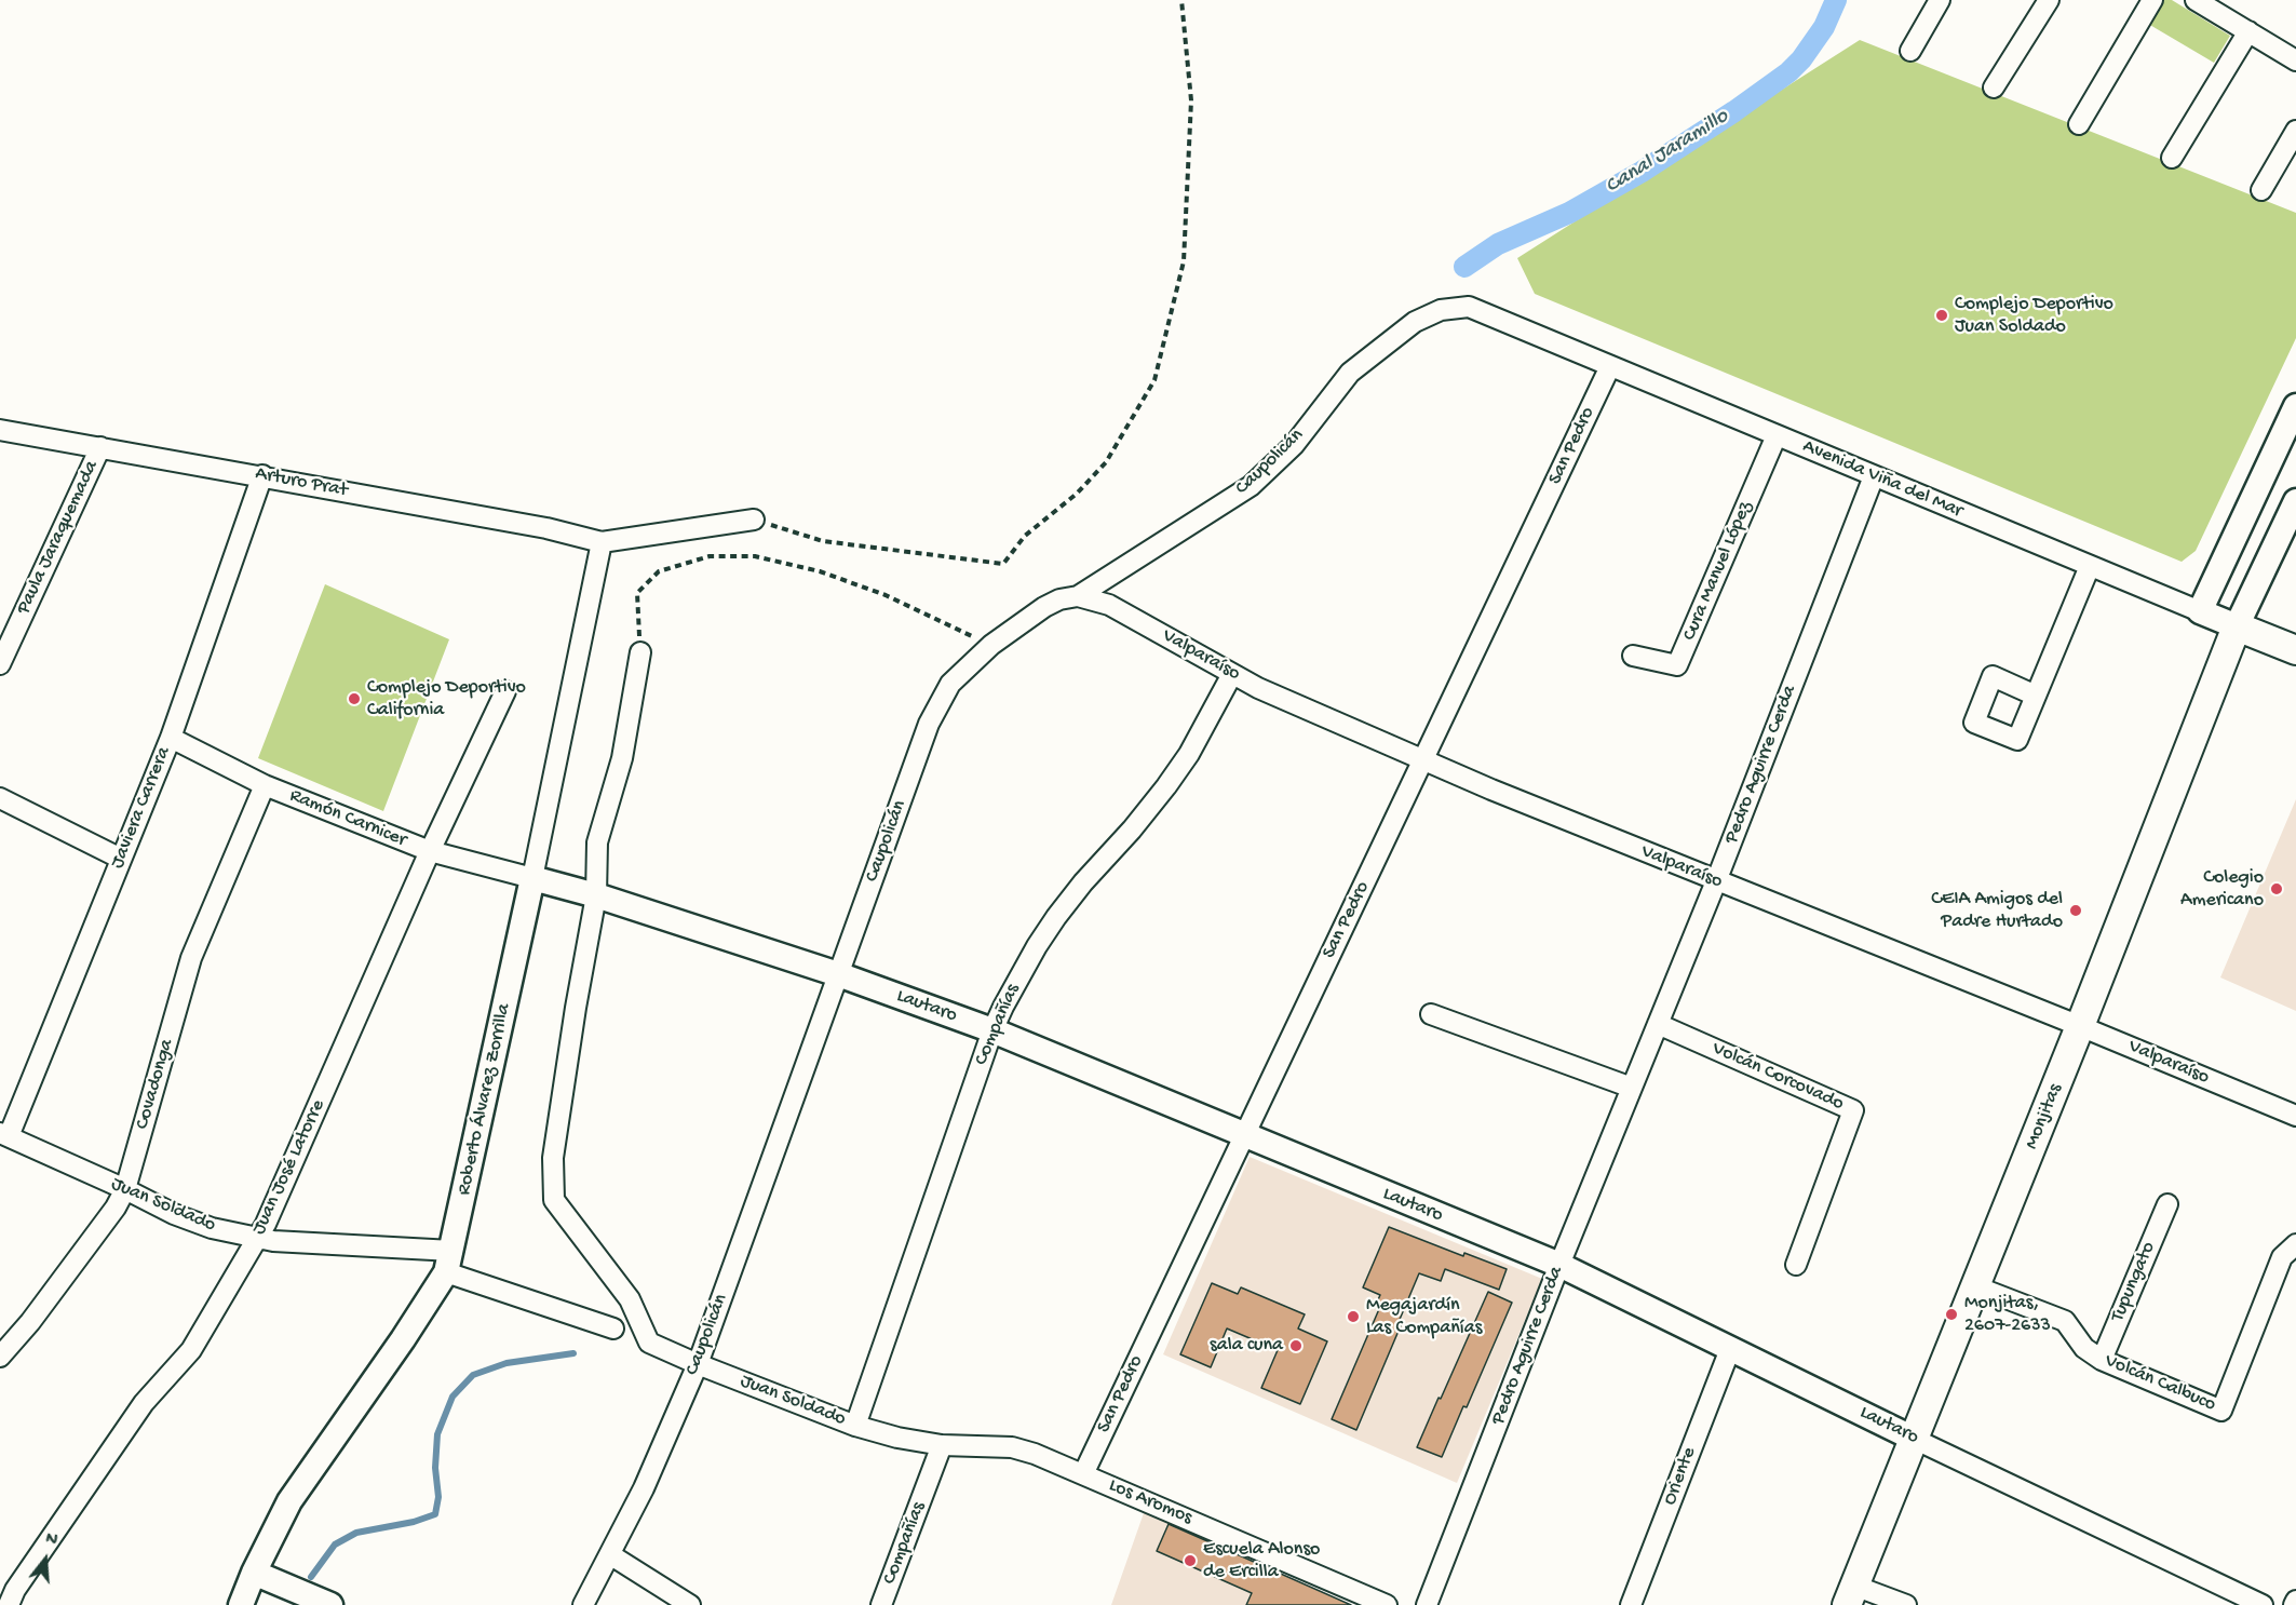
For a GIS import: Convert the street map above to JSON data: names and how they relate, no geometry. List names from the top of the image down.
{
  "streets": {
    "main road": ["Avenida Viña del Mar", "Monjitas"],
    "street": [
      "San Pedro",
      "Caupolicán",
      "Arturo Prat",
      "Paula Jaraquemada",
      "Cura Manuel López",
      "Valparaíso",
      "Pedro Aguirre Cerda",
      "Javiera Carrera",
      "Ramón Carnicer",
      "Lautaro",
      "Compañías",
      "Volcán Corcovado",
      "Covadonga",
      "Roberto Álvarez Zorrilla",
      "Juan José Latorre",
      "Juan Soldado",
      "Tupungato",
      "Volcán Calbuco",
      "Oriente",
      "Los Aromos"
    ]
  },
  "crossings": [
    ["San Pedro", "Avenida Viña del Mar"],
    ["San Pedro", "Valparaíso"],
    ["San Pedro", "Lautaro"],
    ["San Pedro", "Los Aromos"],
    ["Caupolicán", "Avenida Viña del Mar"],
    ["Caupolicán", "Valparaíso"],
    ["Caupolicán", "Lautaro"],
    ["Caupolicán", "Juan Soldado"],
    ["Avenida Viña del Mar", "Cura Manuel López"],
    ["Avenida Viña del Mar", "Pedro Aguirre Cerda"],
    ["Avenida Viña del Mar", "Monjitas"],
    ["Arturo Prat", "Paula Jaraquemada"],
    ["Arturo Prat", "Javiera Carrera"],
    ["Arturo Prat", "Roberto Álvarez Zorrilla"],
    ["Valparaíso", "Pedro Aguirre Cerda"],
    ["Valparaíso", "Compañías"],
    ["Valparaíso", "Monjitas"],
    ["Pedro Aguirre Cerda", "Lautaro"],
    ["Pedro Aguirre Cerda", "Volcán Corcovado"],
    ["Javiera Carrera", "Ramón Carnicer"],
    ["Javiera Carrera", "Juan Soldado"],
    ["Ramón Carnicer", "Lautaro"],
    ["Ramón Carnicer", "Covadonga"],
    ["Ramón Carnicer", "Roberto Álvarez Zorrilla"],
    ["Ramón Carnicer", "Juan José Latorre"],
    ["Lautaro", "Compañías"],
    ["Lautaro", "Roberto Álvarez Zorrilla"],
    ["Lautaro", "Monjitas"],
    ["Lautaro", "Juan Soldado"],
    ["Lautaro", "Oriente"],
    ["Compañías", "Juan Soldado"],
    ["Compañías", "Los Aromos"],
    ["Covadonga", "Juan Soldado"],
    ["Roberto Álvarez Zorrilla", "Juan Soldado"],
    ["Monjitas", "Volcán Calbuco"],
    ["Juan José Latorre", "Juan Soldado"],
    ["Juan Soldado", "Los Aromos"],
    ["Tupungato", "Volcán Calbuco"]
  ],
  "water": ["Canal Jaramillo"],
  "places": [
    "Complejo Deportivo Juan Soldado",
    "Complejo Deportivo California",
    "Colegio Americano",
    "CEIA Amigos del Padre Hurtado",
    "Monjitas, 2607-2633",
    "Megajardín Las Compañías",
    "sala cuna",
    "Escuela Alonso de Ercilla"
  ],
  "north": "top"
}
